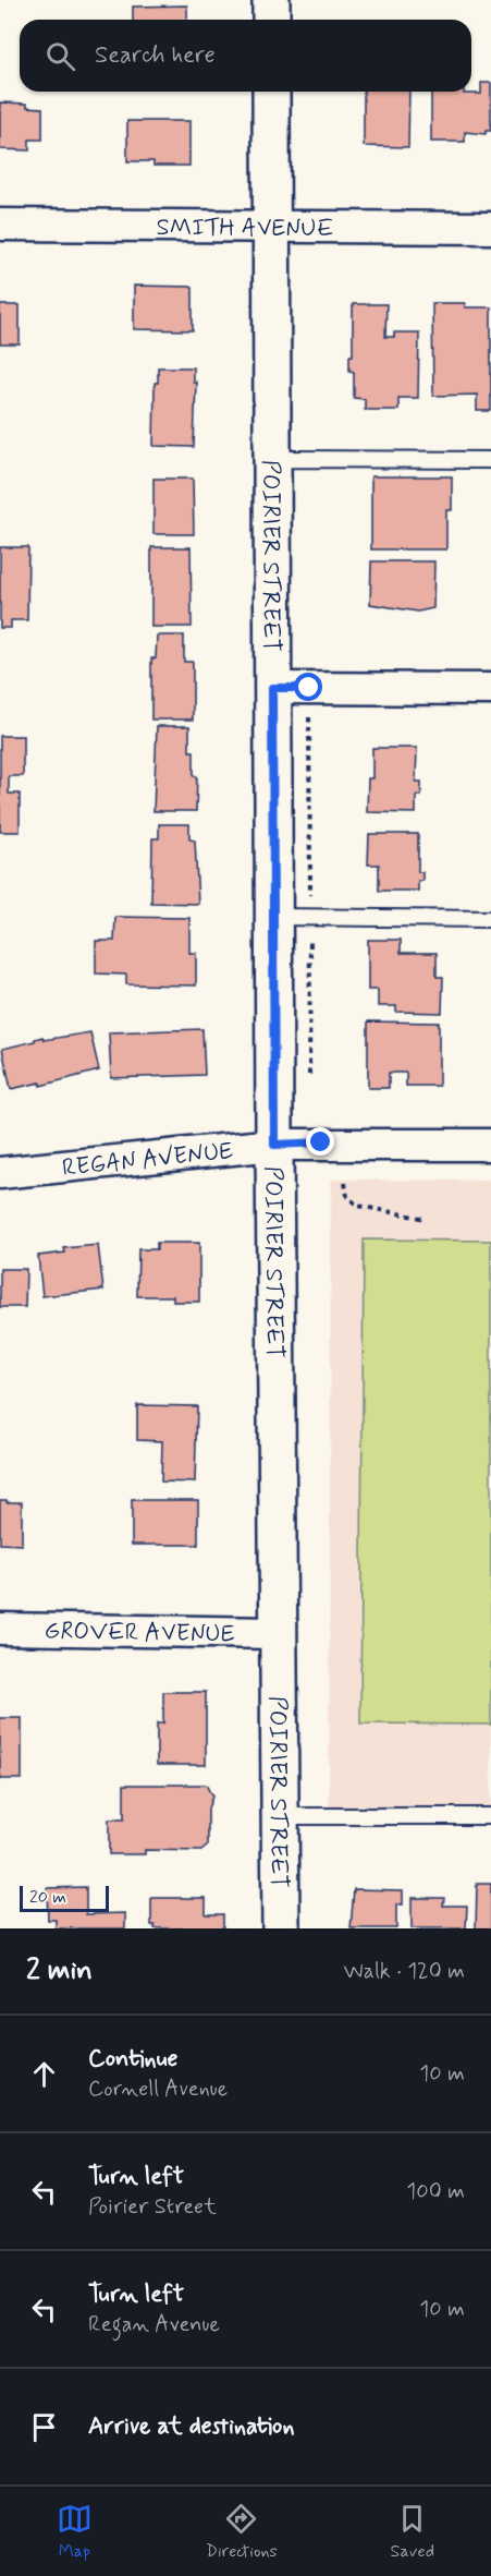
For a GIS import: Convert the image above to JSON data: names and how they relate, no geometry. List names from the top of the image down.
{
  "streets": {
    "street": [
      "SMITH AVENUE",
      "POIRIER STREET",
      "REGAN AVENUE",
      "GROVER AVENUE"
    ]
  },
  "crossings": [
    ["SMITH AVENUE", "POIRIER STREET"],
    ["POIRIER STREET", "REGAN AVENUE"],
    ["POIRIER STREET", "GROVER AVENUE"]
  ],
  "scale_bar": "20 m",
  "page": {
    "search": "Search here",
    "scale": "20 m",
    "heading": ["2 min", "Walk · 120 m"],
    "list": [
      ["Continue", "Cornell Avenue", "10 m"],
      ["Turn left", "Poirier Street", "100 m"],
      ["Turn left", "Regan Avenue", "10 m"],
      "Arrive at destination"
    ],
    "nav": ["Map", "Directions", "Saved"]
  }
}
